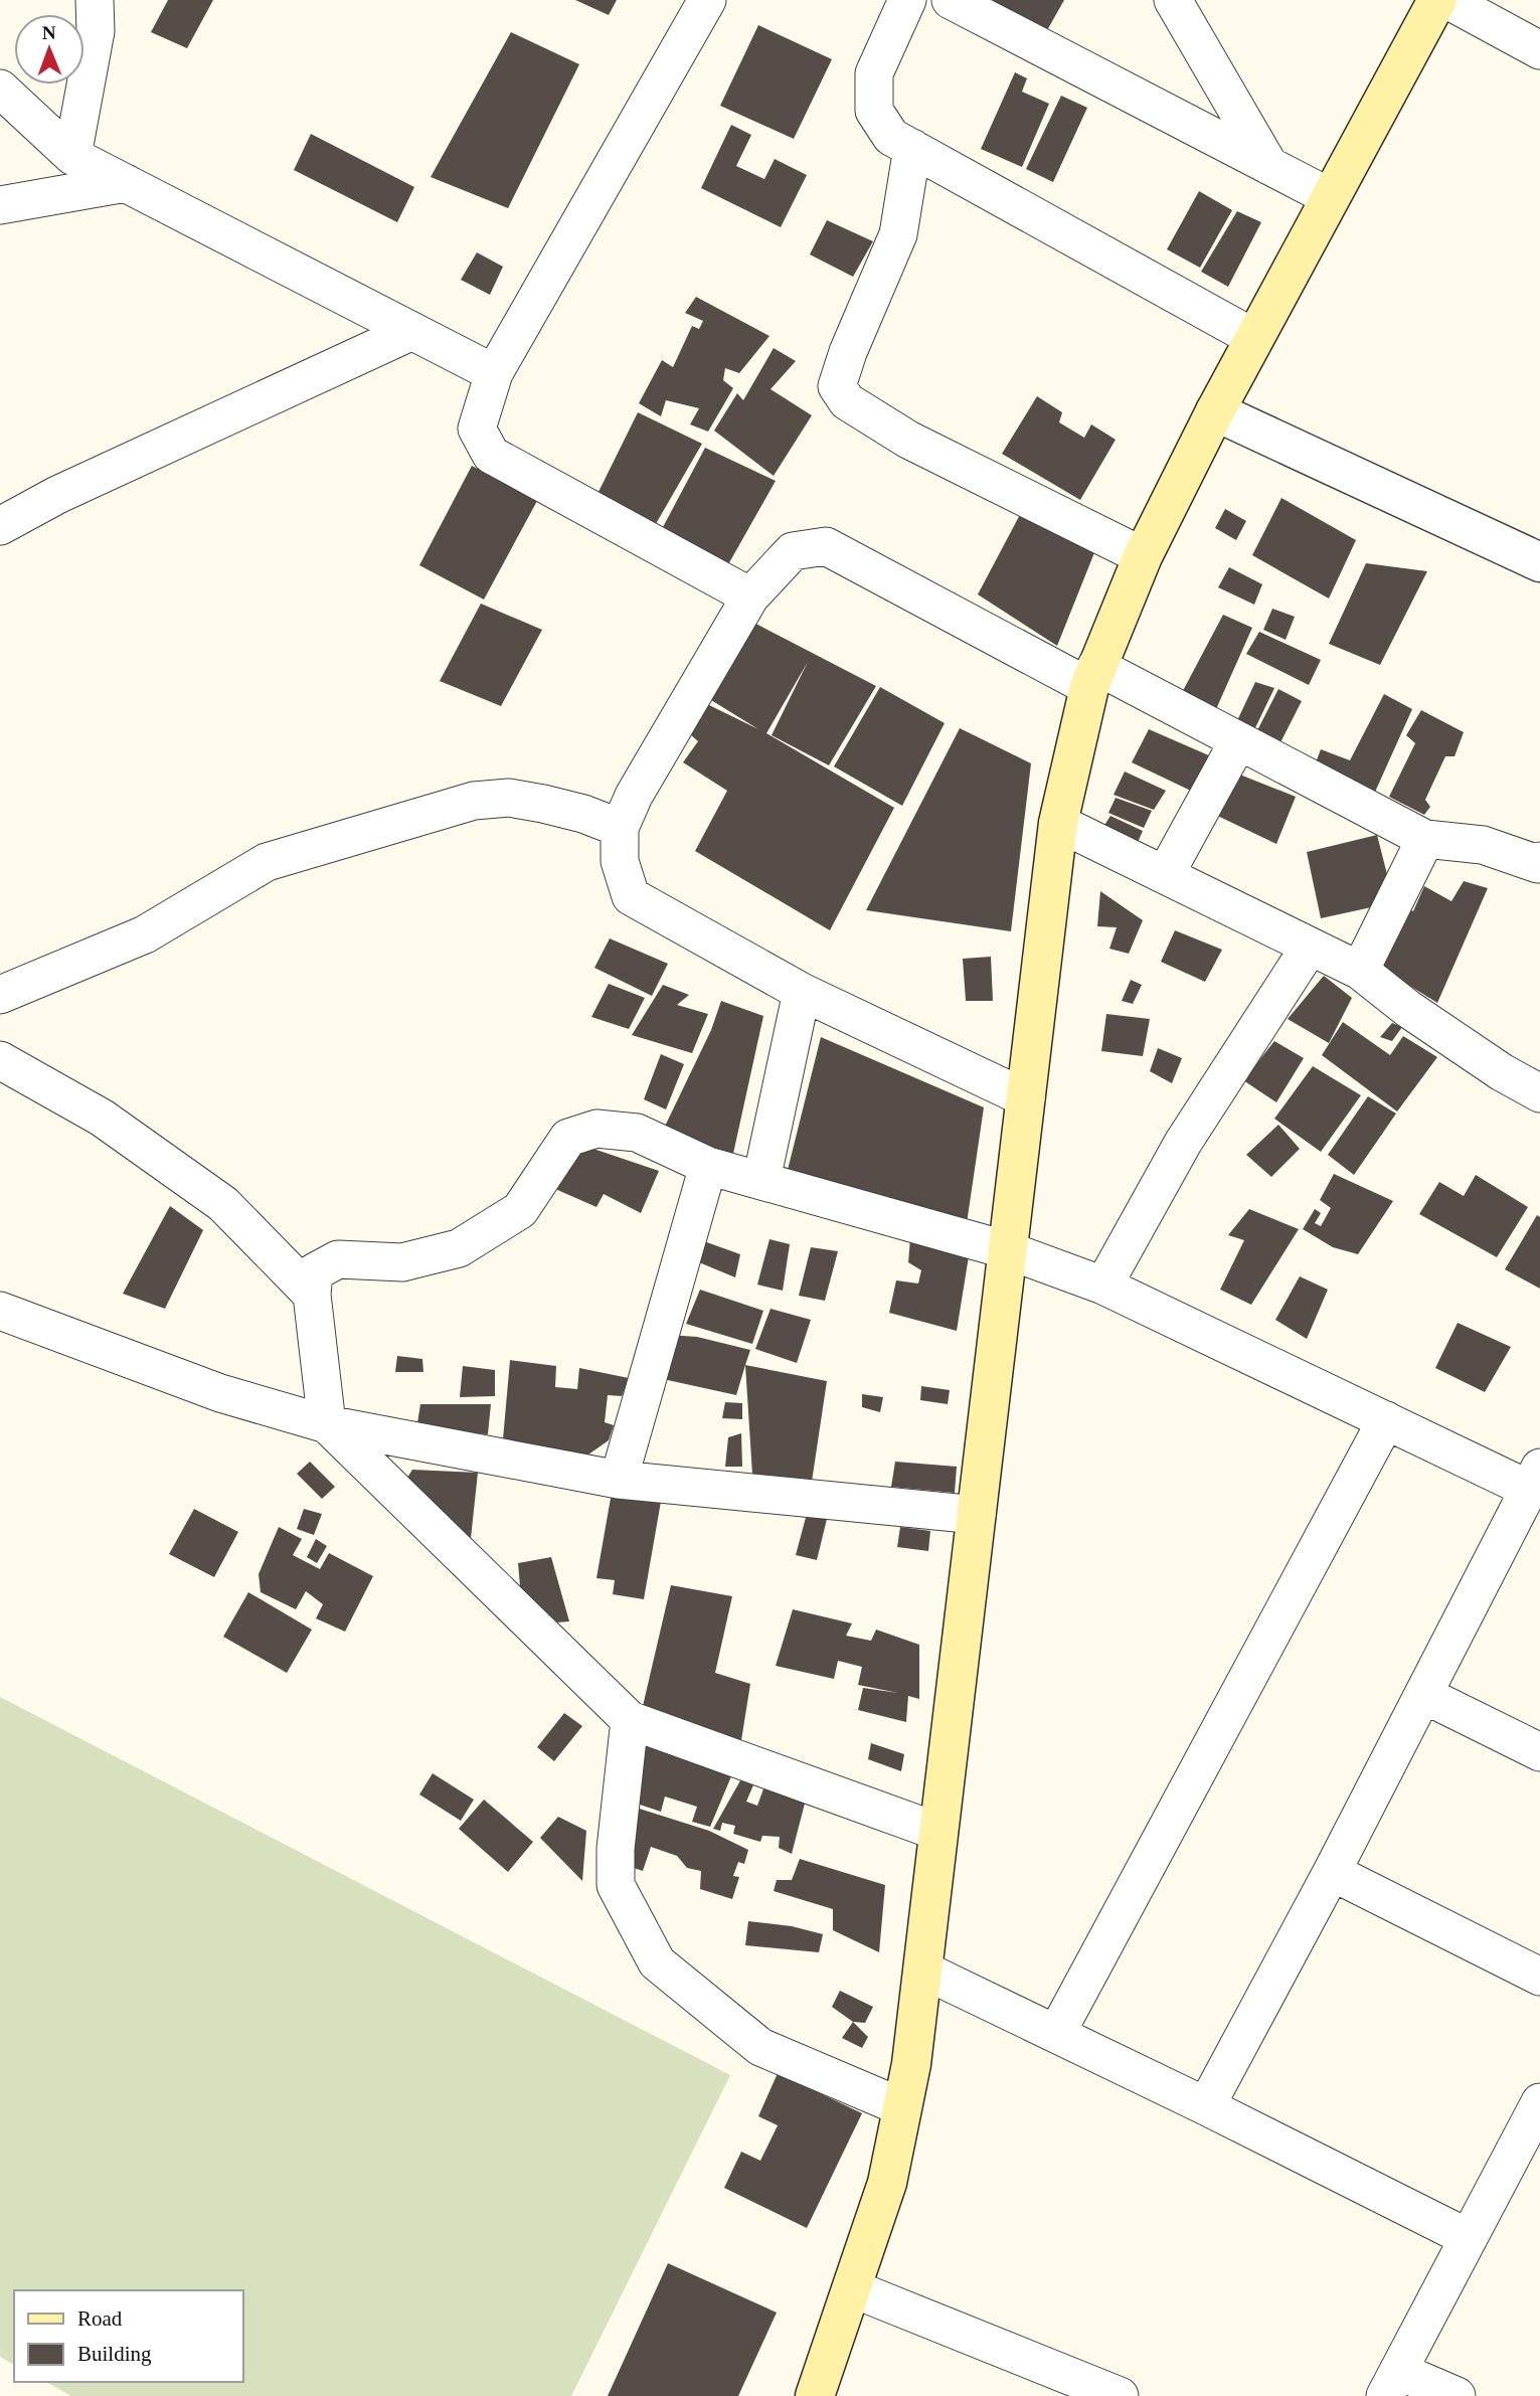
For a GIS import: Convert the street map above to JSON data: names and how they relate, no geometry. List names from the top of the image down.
{
  "legend": ["Road", "Building"],
  "north": "top"
}
